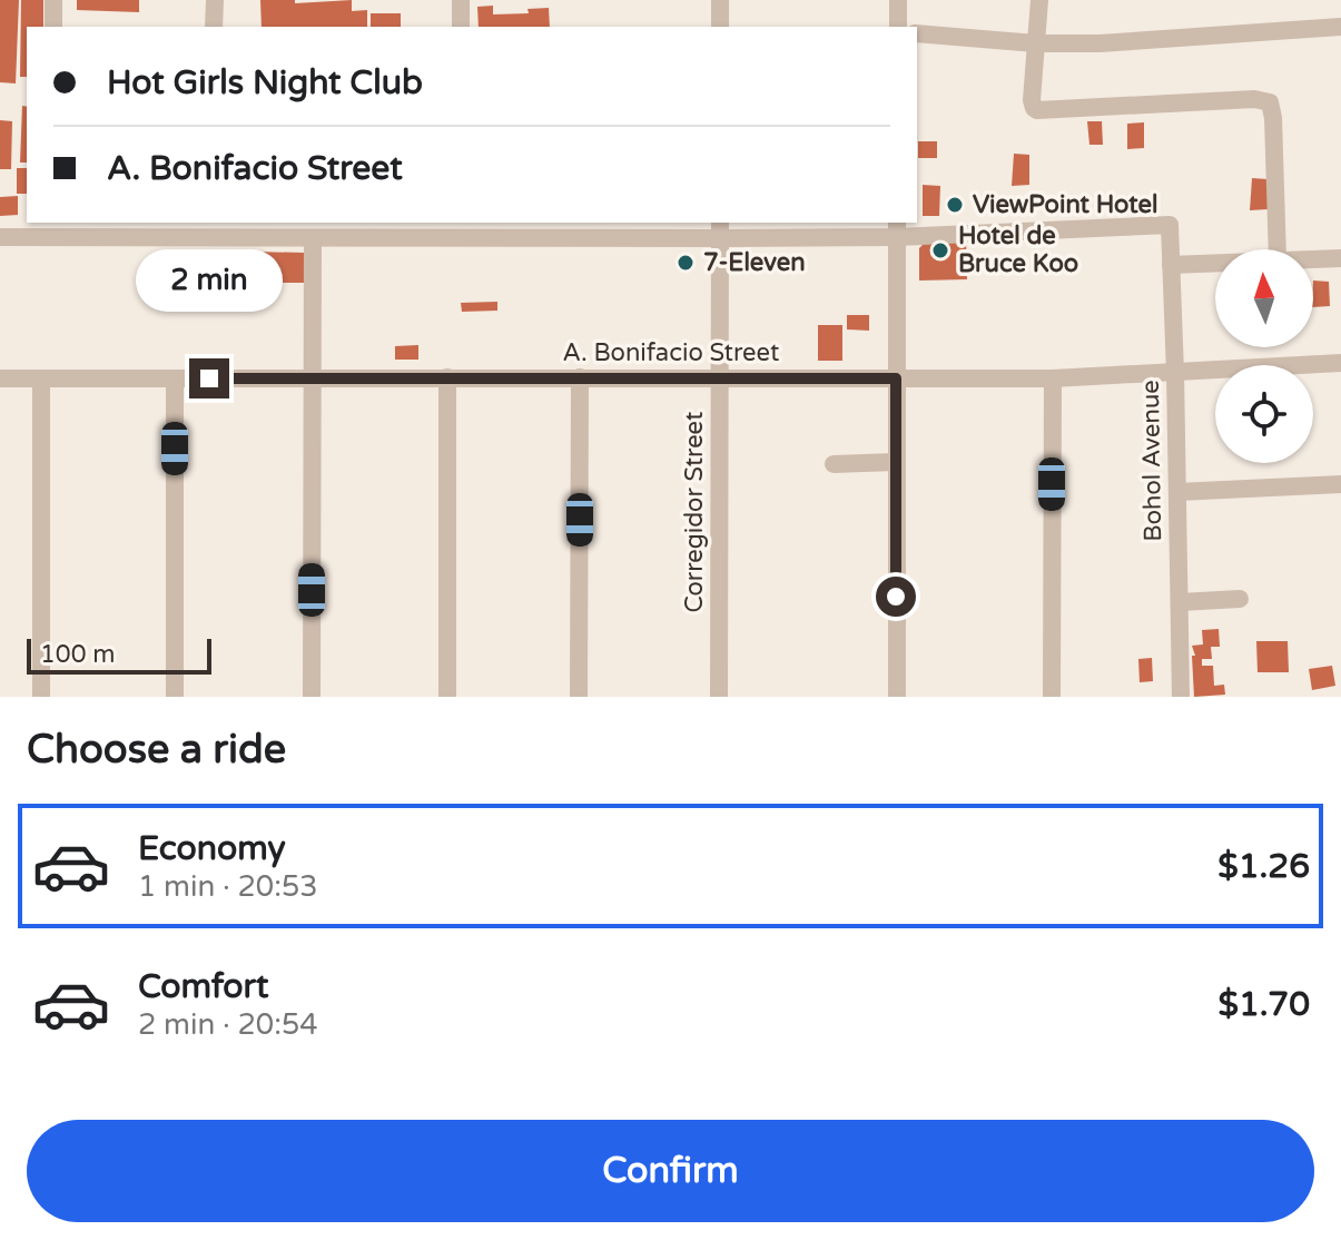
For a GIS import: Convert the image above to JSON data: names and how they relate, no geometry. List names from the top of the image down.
{
  "streets": {
    "street": ["A. Bonifacio Street", "Bohol Avenue", "Corregidor Street"]
  },
  "crossings": [
    ["A. Bonifacio Street", "Bohol Avenue"],
    ["A. Bonifacio Street", "Corregidor Street"]
  ],
  "places": ["ViewPoint Hotel", "Hotel de Bruce Koo", "7-Eleven"],
  "scale_bar": "100 m",
  "north": "top",
  "page": {
    "banner": ["Hot Girls Night Club", "A. Bonifacio Street"],
    "bubble": "2 min",
    "scale": "100 m",
    "heading": "Choose a ride",
    "list": [
      {
        "name": "Economy",
        "note": "1 min · 20:53",
        "value": "$1.26"
      },
      {
        "name": "Comfort",
        "note": "2 min · 20:54",
        "value": "$1.70"
      }
    ],
    "buttons": "Confirm"
  }
}
